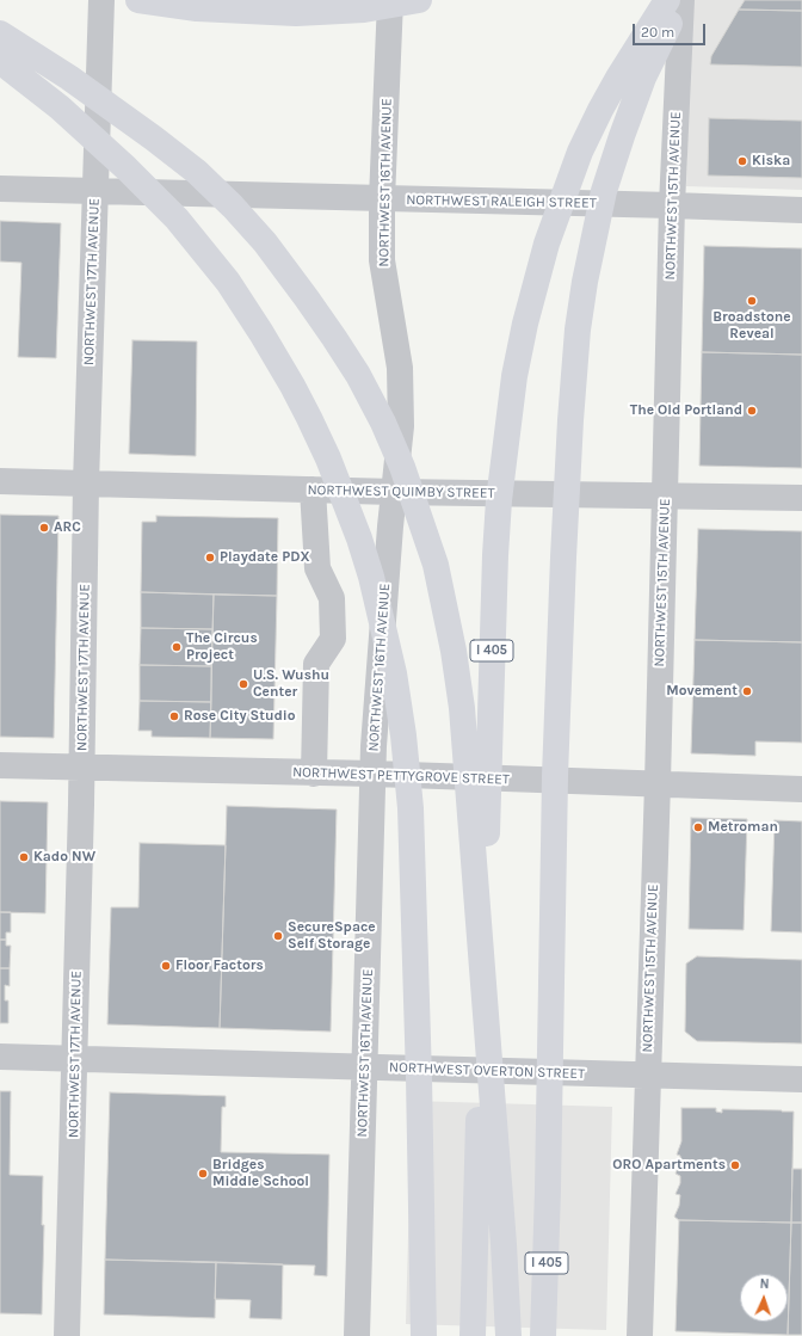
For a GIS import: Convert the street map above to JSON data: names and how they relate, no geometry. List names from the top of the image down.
{
  "streets": {
    "highway": ["I 405"],
    "street": [
      "NORTHWEST 16TH AVENUE",
      "NORTHWEST 15TH AVENUE",
      "NORTHWEST RALEIGH STREET",
      "NORTHWEST 17TH AVENUE",
      "NORTHWEST QUIMBY STREET",
      "NORTHWEST PETTYGROVE STREET",
      "NORTHWEST OVERTON STREET"
    ]
  },
  "crossings": [
    ["NORTHWEST 16TH AVENUE", "NORTHWEST RALEIGH STREET"],
    ["NORTHWEST 16TH AVENUE", "NORTHWEST QUIMBY STREET"],
    ["NORTHWEST 16TH AVENUE", "NORTHWEST PETTYGROVE STREET"],
    ["NORTHWEST 16TH AVENUE", "NORTHWEST OVERTON STREET"],
    ["NORTHWEST 15TH AVENUE", "NORTHWEST RALEIGH STREET"],
    ["NORTHWEST 15TH AVENUE", "NORTHWEST QUIMBY STREET"],
    ["NORTHWEST 15TH AVENUE", "I 405"],
    ["NORTHWEST 15TH AVENUE", "NORTHWEST PETTYGROVE STREET"],
    ["NORTHWEST 15TH AVENUE", "NORTHWEST OVERTON STREET"],
    ["NORTHWEST RALEIGH STREET", "NORTHWEST 17TH AVENUE"],
    ["NORTHWEST 17TH AVENUE", "NORTHWEST QUIMBY STREET"],
    ["NORTHWEST 17TH AVENUE", "NORTHWEST PETTYGROVE STREET"],
    ["NORTHWEST 17TH AVENUE", "NORTHWEST OVERTON STREET"]
  ],
  "places": [
    "Kiska",
    "Broadstone Reveal",
    "The Old Portland",
    "ARC",
    "Playdate PDX",
    "The Circus Project",
    "U.S. Wushu Center",
    "Movement",
    "Rose City Studio",
    "Metroman",
    "Kado NW",
    "SecureSpace Self Storage",
    "Floor Factors",
    "ORO Apartments",
    "Bridges Middle School"
  ],
  "scale_bar": "20 m",
  "north": "top"
}
